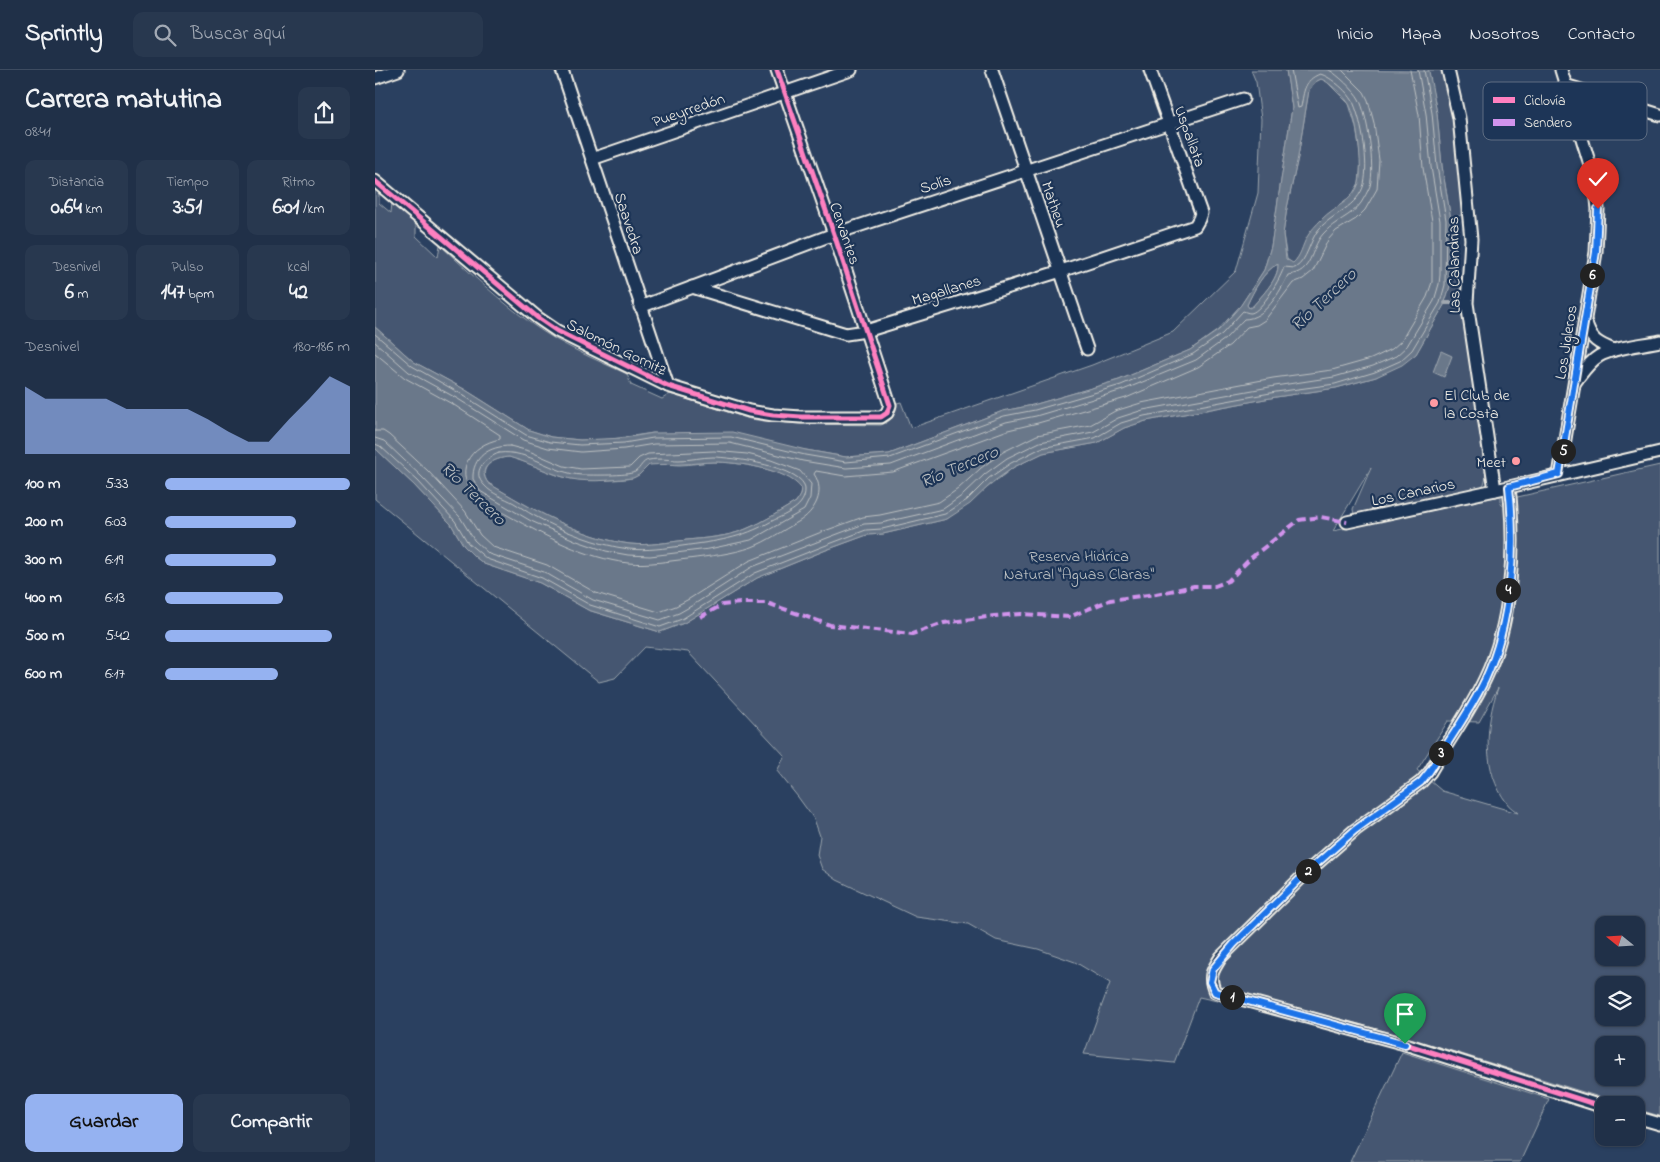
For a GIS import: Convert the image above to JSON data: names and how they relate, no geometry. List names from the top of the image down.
{
  "streets": {
    "street": [
      "Pueyrredón",
      "Uspallata",
      "Solís",
      "Matheu",
      "Saavedra",
      "Cervantes",
      "Las Calandrias",
      "Magallanes",
      "Los Jigleros",
      "Salomón Gornitz",
      "Los Canarios"
    ]
  },
  "crossings": [
    ["Pueyrredón", "Saavedra"],
    ["Pueyrredón", "Cervantes"],
    ["Uspallata", "Solís"],
    ["Uspallata", "Magallanes"],
    ["Solís", "Matheu"],
    ["Solís", "Saavedra"],
    ["Solís", "Cervantes"],
    ["Solís", "Magallanes"],
    ["Matheu", "Magallanes"],
    ["Saavedra", "Salomón Gornitz"],
    ["Cervantes", "Magallanes"],
    ["Cervantes", "Salomón Gornitz"],
    ["Las Calandrias", "Los Canarios"],
    ["Los Jigleros", "Los Canarios"]
  ],
  "water": ["Río Tercero"],
  "parks": ["Reserva Hidríca Natural \"Aguas Claras\""],
  "places": ["El Club de la Costa", "Meet"],
  "legend": ["Ciclovía", "Sendero"],
  "north": "left",
  "page": {
    "header": "Sprintly",
    "search": "Buscar aquí",
    "nav": [
      "Inicio",
      "Mapa",
      "Nosotros",
      "Contacto"
    ],
    "heading": ["Carrera matutina", "08:41"],
    "stats": [
      ["Distancia", "0.64 km"],
      ["Tiempo", "3:51"],
      ["Ritmo", "6:01 /km"],
      ["Desnivel", "6 m"],
      ["Pulso", "147 bpm"],
      ["kcal", "42"]
    ],
    "pins": [
      "6",
      "5",
      "4",
      "3",
      "2",
      "1"
    ],
    "chart": ["Desnivel", "180–186 m"],
    "list": [
      {
        "name": "100 m",
        "note": "5:33"
      },
      {
        "name": "200 m",
        "note": "6:03"
      },
      {
        "name": "300 m",
        "note": "6:19"
      },
      {
        "name": "400 m",
        "note": "6:13"
      },
      {
        "name": "500 m",
        "note": "5:42"
      },
      {
        "name": "600 m",
        "note": "6:17"
      }
    ],
    "map_buttons": ["+", "−"],
    "buttons": ["Guardar", "Compartir"]
  }
}
